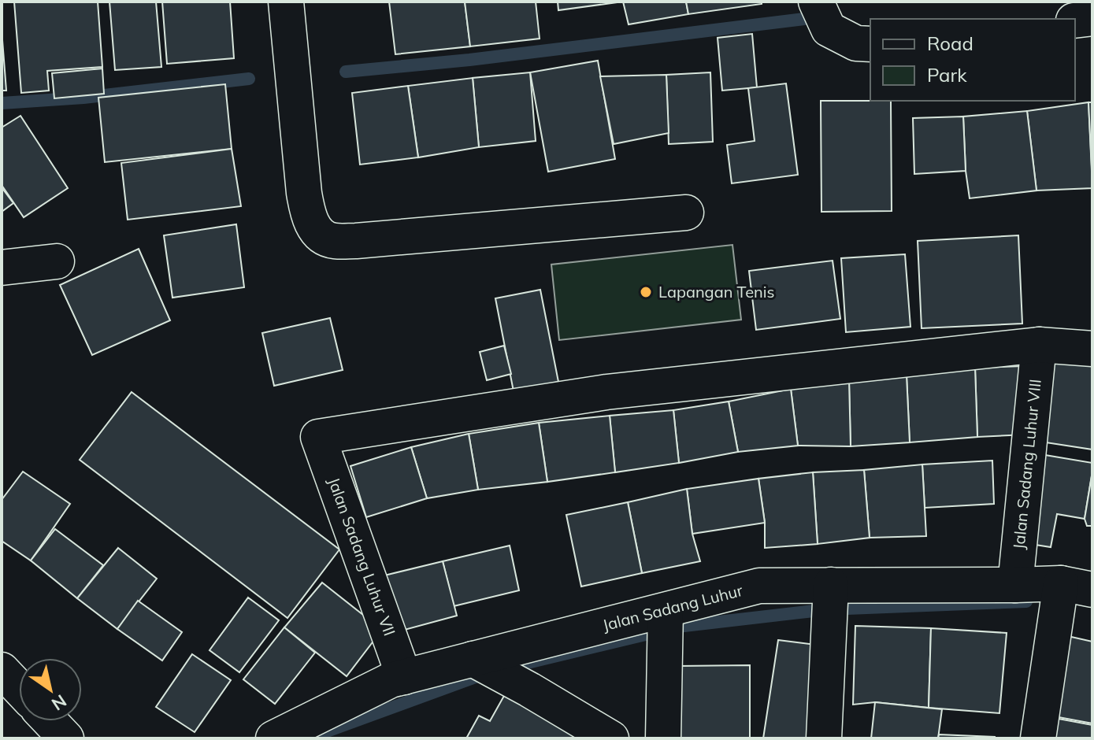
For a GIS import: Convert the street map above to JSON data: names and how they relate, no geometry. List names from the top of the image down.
{
  "streets": {
    "street": ["Jalan Sadang Luhur VIII", "Jalan Sadang Luhur VII", "Jalan Sadang Luhur"]
  },
  "crossings": [
    ["Jalan Sadang Luhur VIII", "Jalan Sadang Luhur VII"],
    ["Jalan Sadang Luhur VIII", "Jalan Sadang Luhur"],
    ["Jalan Sadang Luhur VII", "Jalan Sadang Luhur"]
  ],
  "places": ["Lapangan Tenis"],
  "legend": ["Road", "Park"],
  "north": "bottom right"
}
